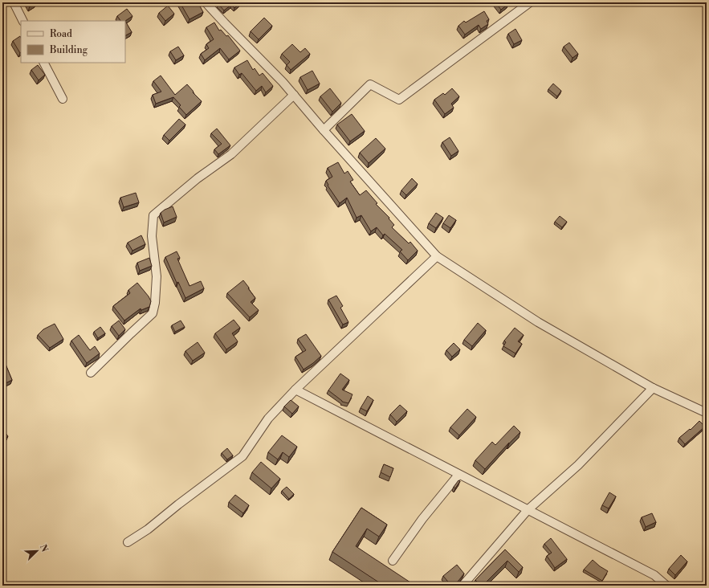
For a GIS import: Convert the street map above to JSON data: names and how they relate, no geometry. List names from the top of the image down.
{
  "legend": ["Road", "Building"],
  "north": "top right"
}
